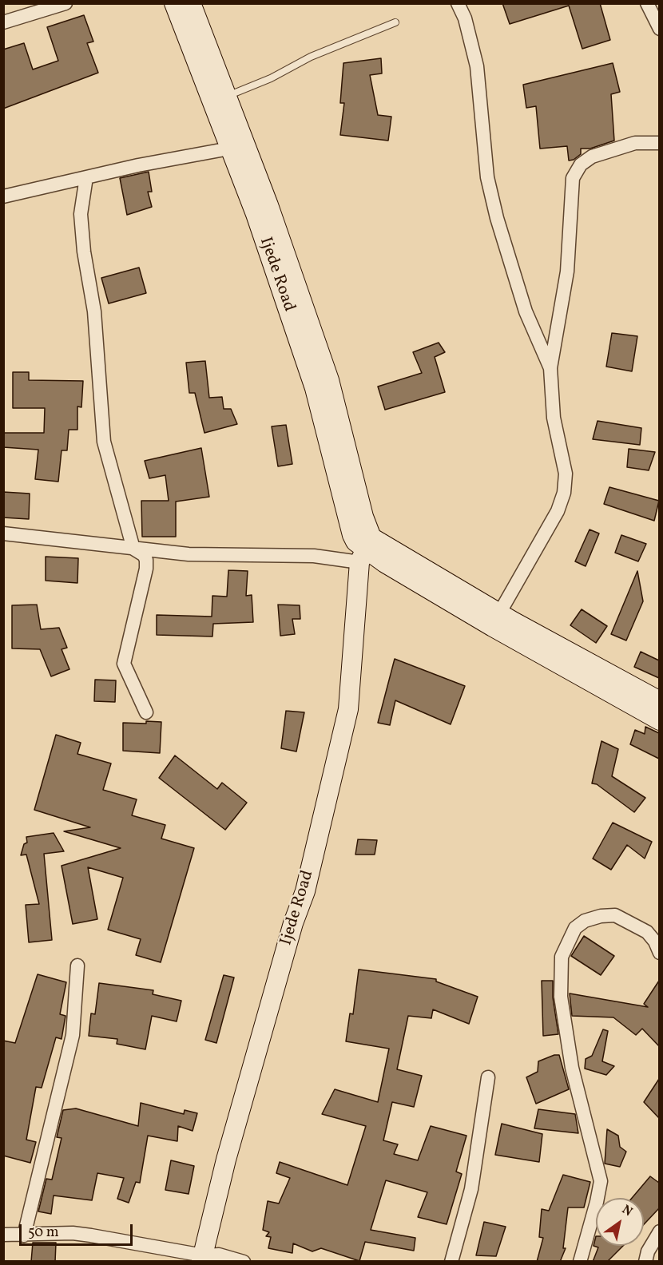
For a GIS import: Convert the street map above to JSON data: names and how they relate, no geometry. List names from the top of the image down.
{
  "streets": {
    "main road": ["Ijede Road"]
  },
  "scale_bar": "50 m",
  "north": "top right"
}
